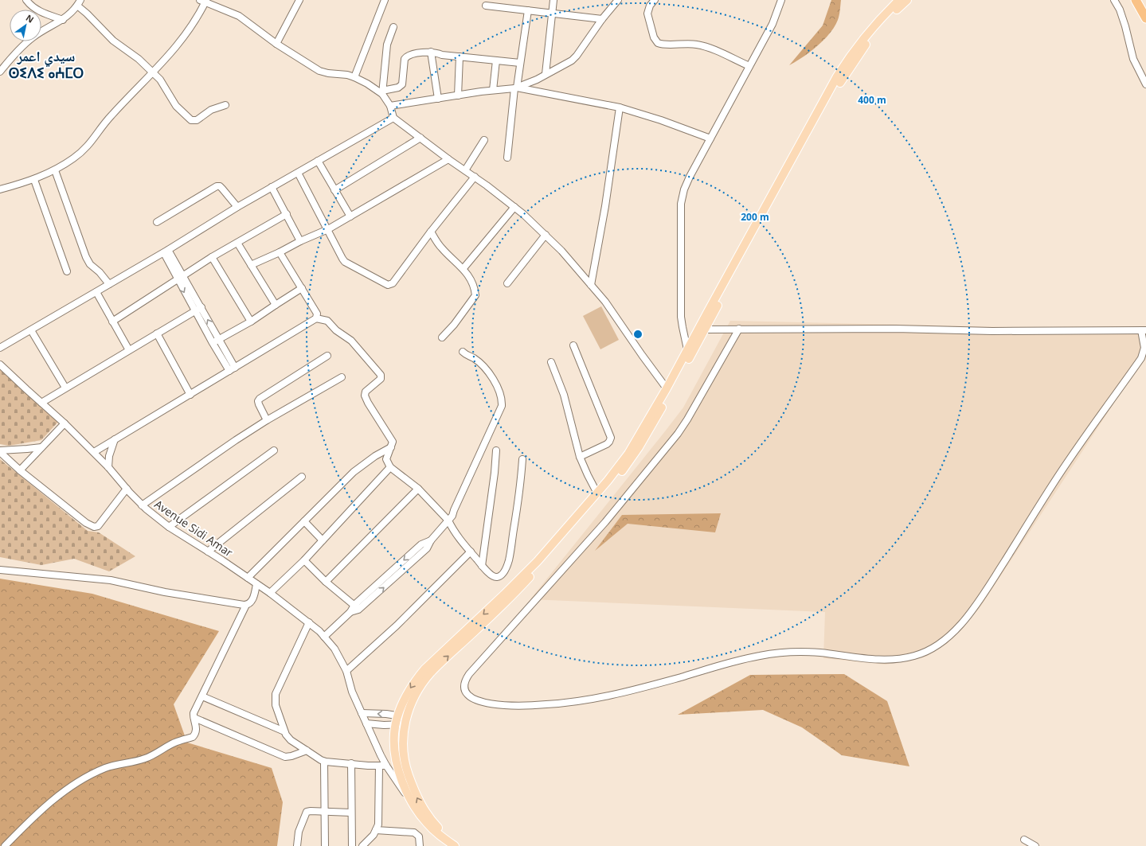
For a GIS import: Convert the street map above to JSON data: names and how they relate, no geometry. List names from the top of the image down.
{
  "streets": {
    "street": ["Avenue Sidi Amar"]
  },
  "districts": ["سيدي اعمر ⵙⵉⴷⵉ ⴰⵄⵎⵔ"],
  "north": "top right",
  "rings": ["400 m", "200 m"]
}
